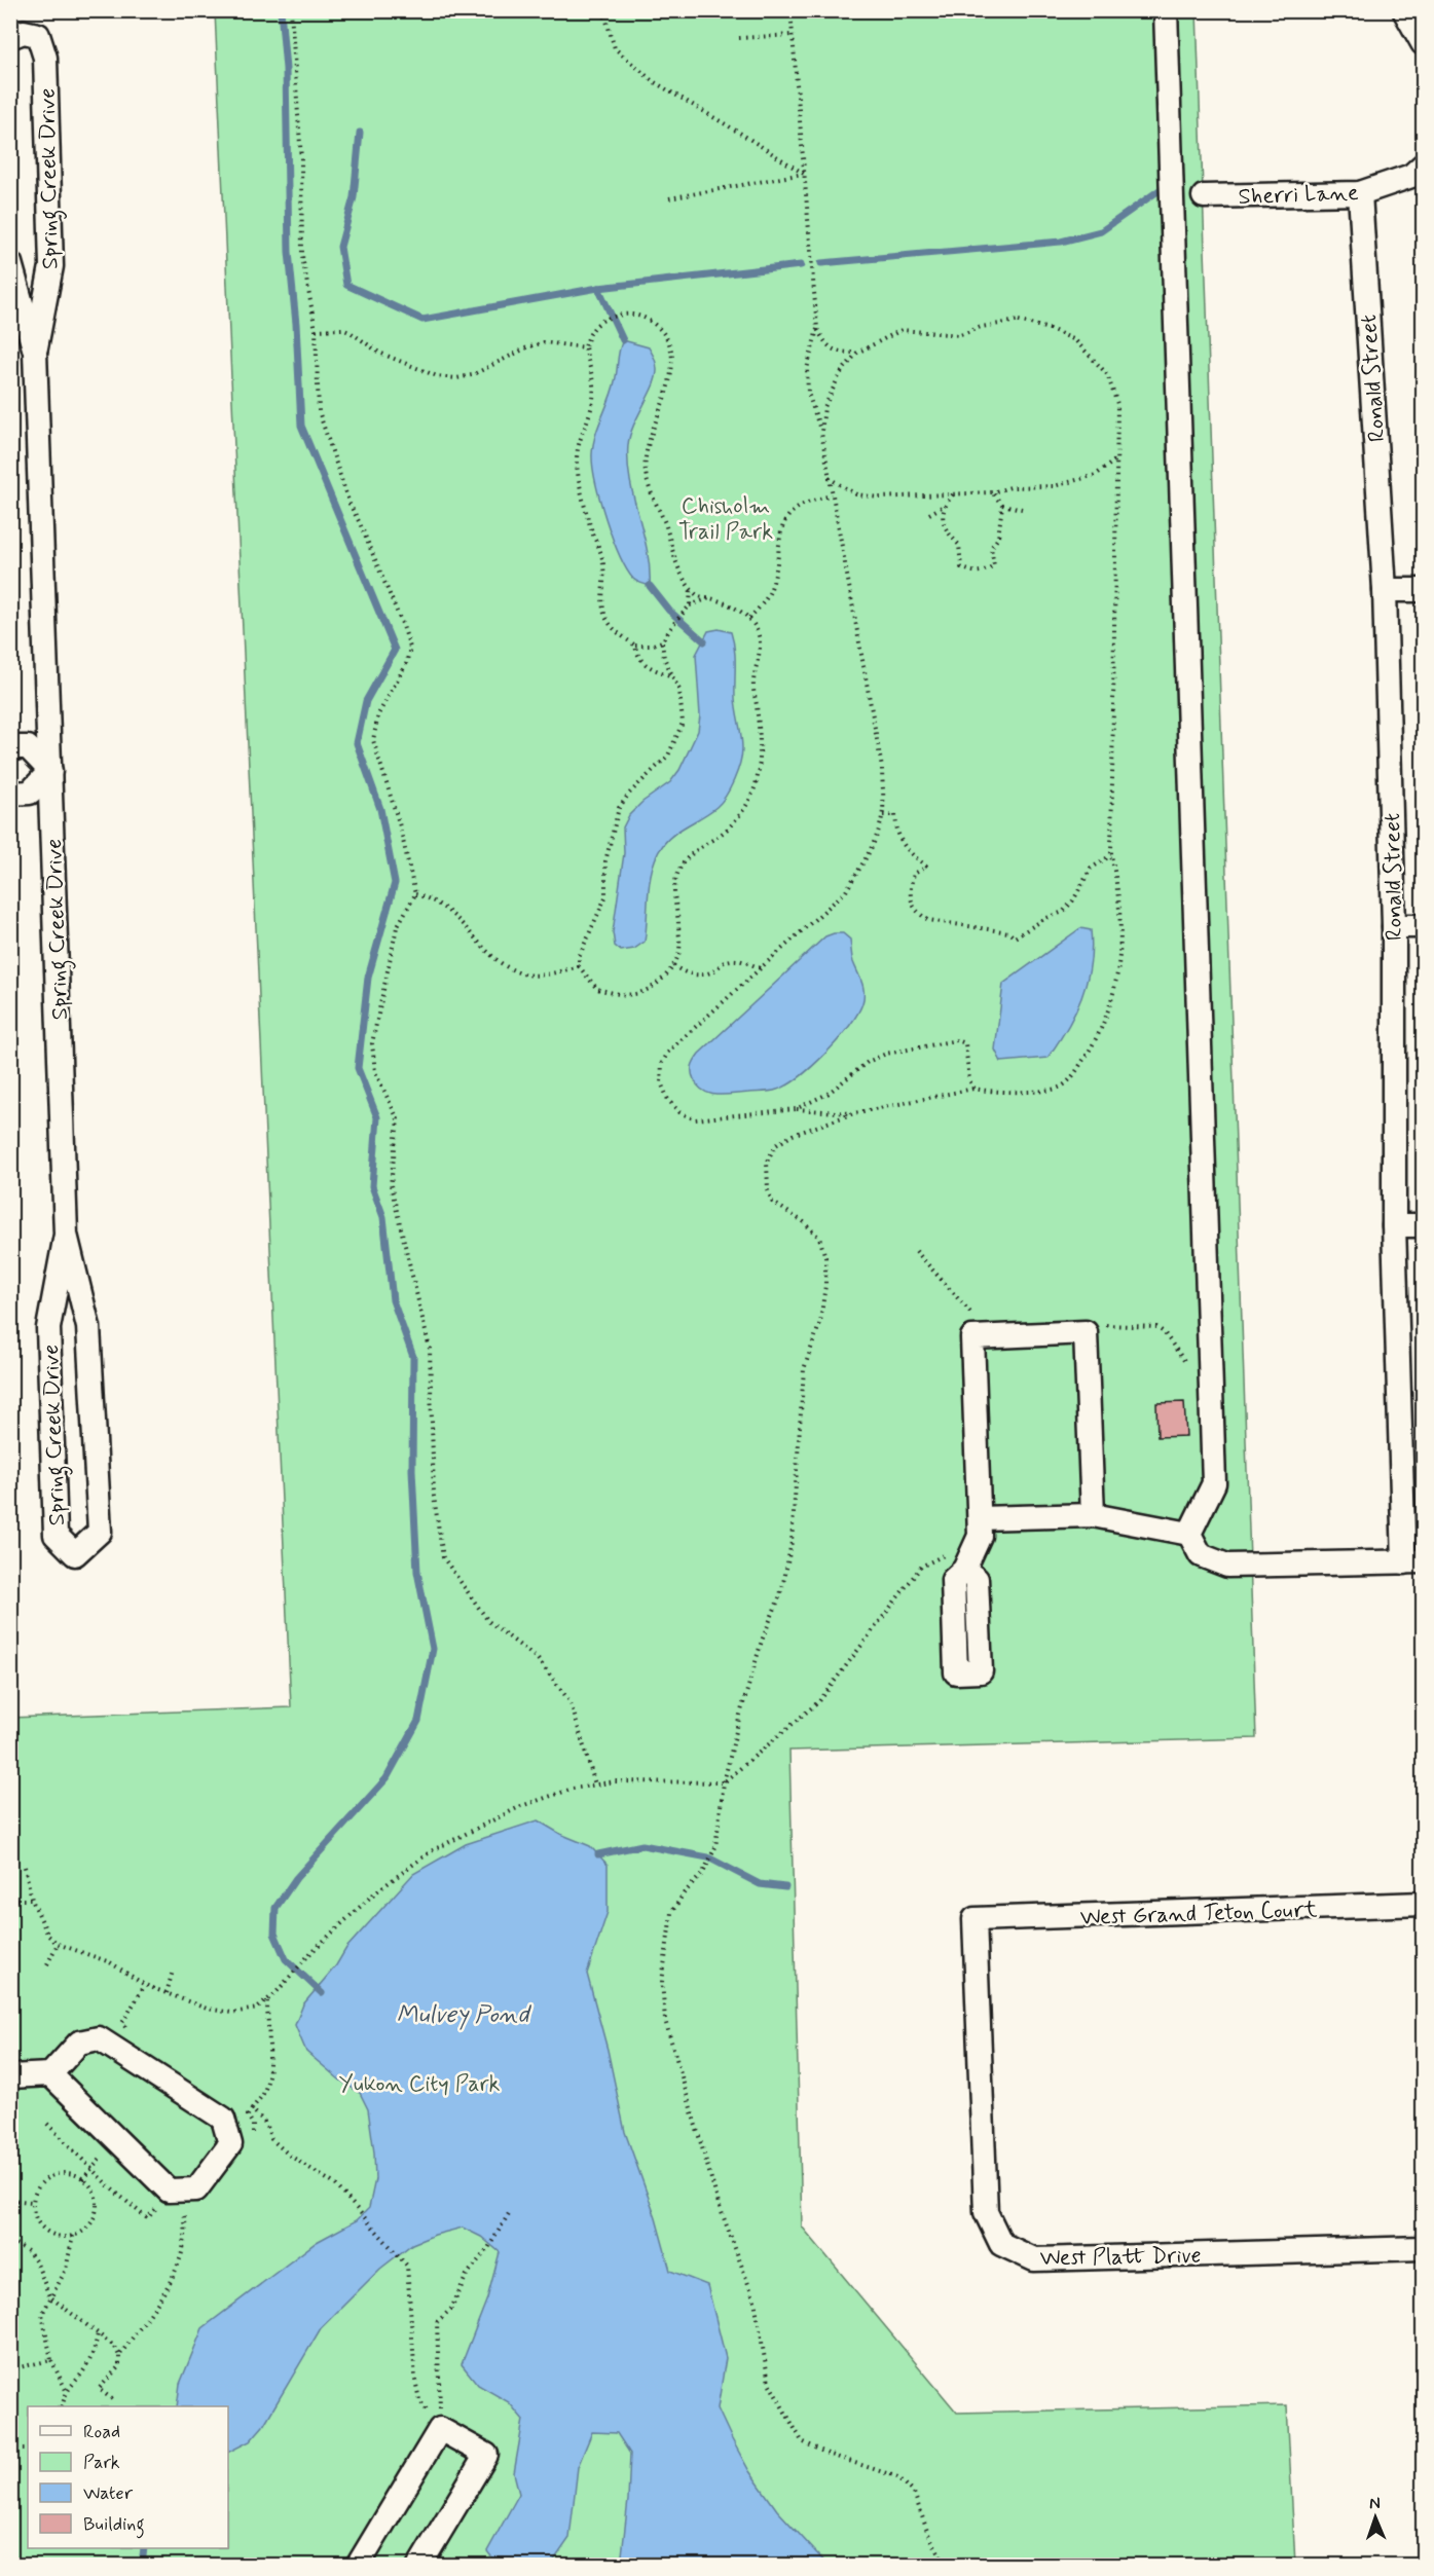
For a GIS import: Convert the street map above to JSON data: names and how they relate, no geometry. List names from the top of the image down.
{
  "streets": {
    "street": [
      "Spring Creek Drive",
      "Sherri Lane",
      "Ronald Street",
      "West Grand Teton Court",
      "West Platt Drive"
    ]
  },
  "crossings": [
    ["Sherri Lane", "Ronald Street"],
    ["West Grand Teton Court", "West Platt Drive"]
  ],
  "water": ["Mulvey Pond"],
  "parks": ["Chisholm Trail Park", "Yukon City Park"],
  "legend": [
    "Road",
    "Park",
    "Water",
    "Building"
  ],
  "north": "top"
}
